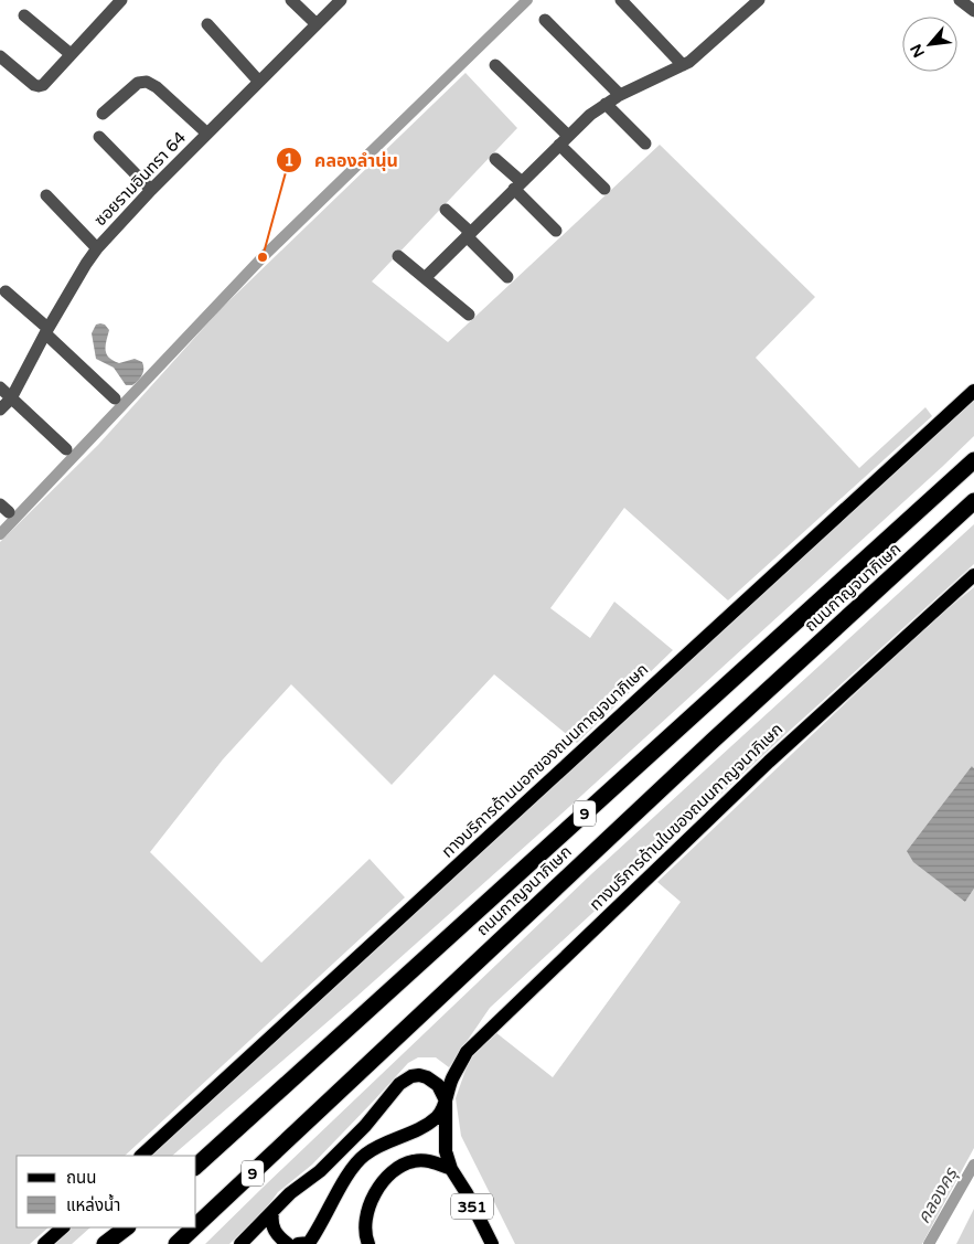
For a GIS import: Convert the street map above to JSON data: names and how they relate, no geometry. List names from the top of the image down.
{
  "streets": {
    "highway": ["ถนนกาญจนาภิเษก", "9"],
    "main road": ["ทางบริการด้านนอกของถนนกาญจนาภิเษก", "ทางบริการด้านในของถนนกาญจนาภิเษก", "351"],
    "street": ["ซอยรามอินทรา 64"]
  },
  "crossings": [
    ["ทางบริการด้านในของถนนกาญจนาภิเษก", "351"]
  ],
  "water": ["คลองครุ"],
  "places": ["คลองลำนุ่น"],
  "legend": ["ถนน", "แหล่งน้ำ"],
  "north": "bottom left"
}
